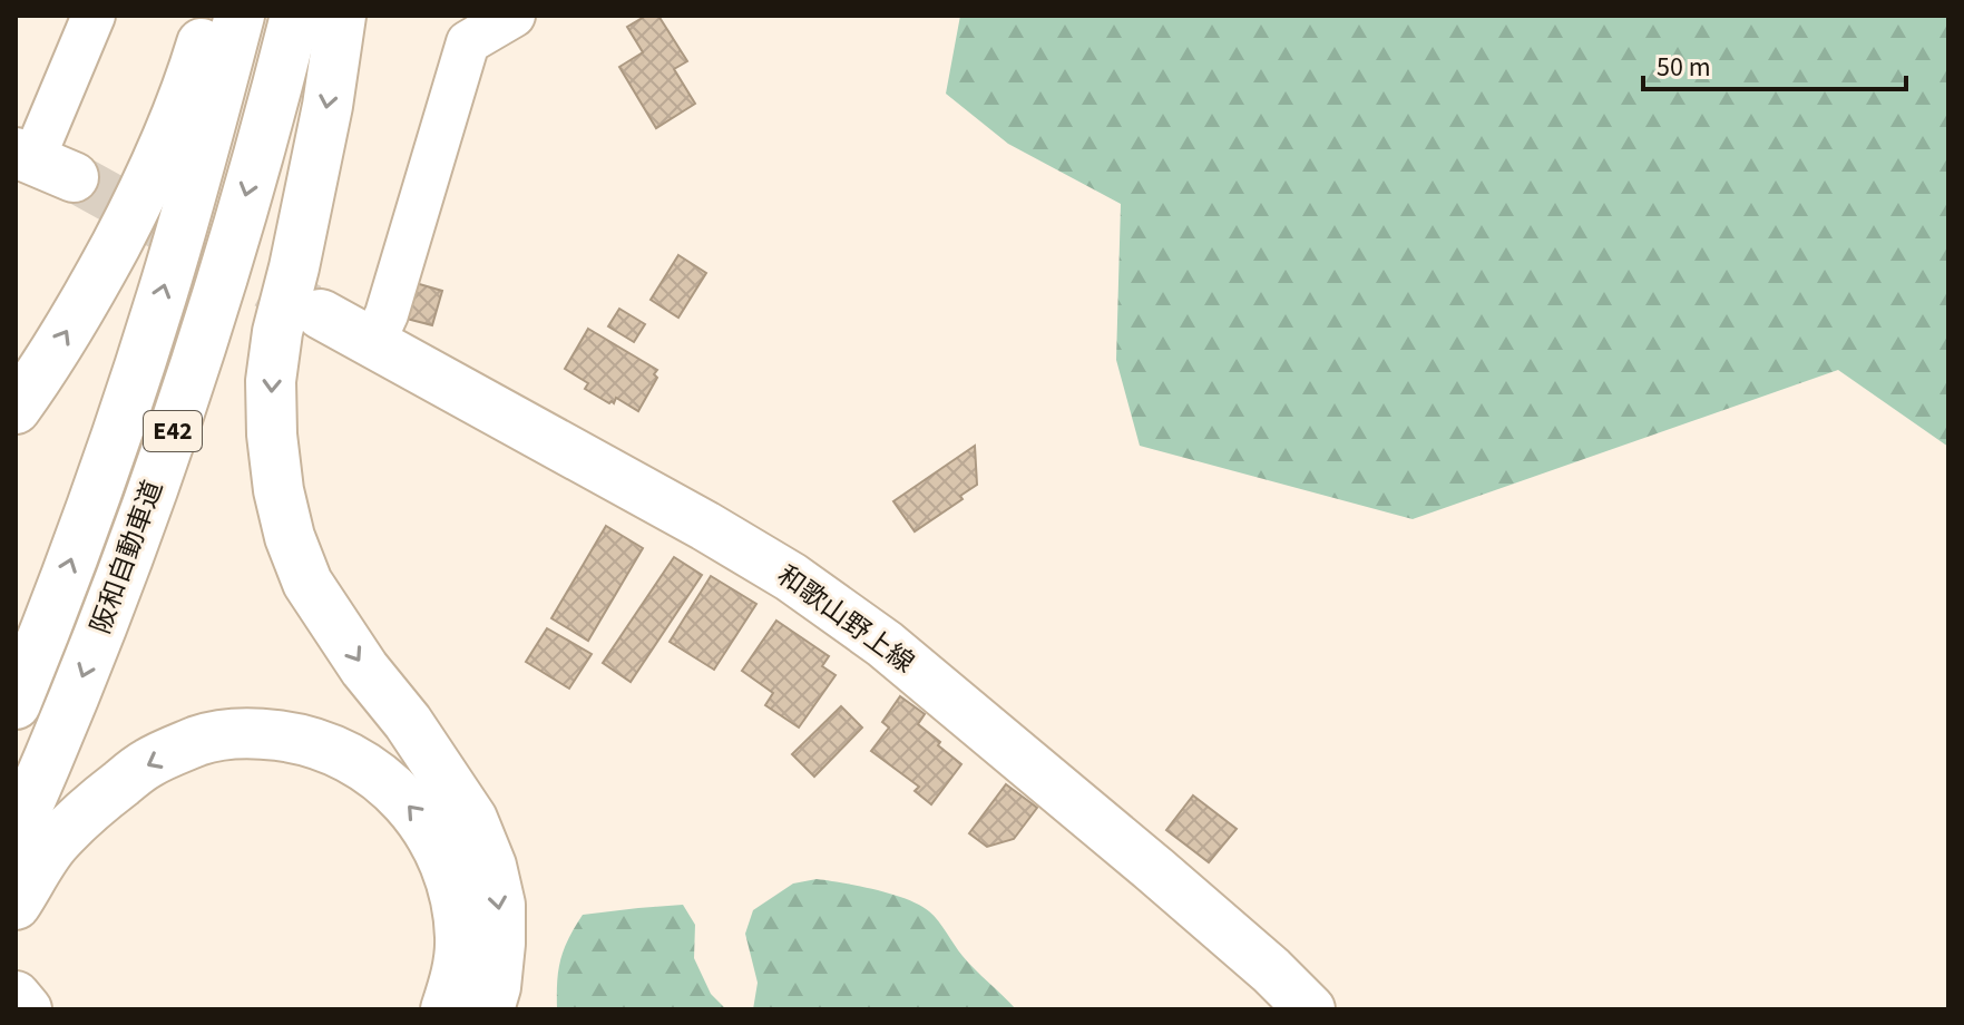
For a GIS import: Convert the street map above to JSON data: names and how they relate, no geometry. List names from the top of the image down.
{
  "streets": {
    "main road": ["E42", "阪和自動車道", "和歌山野上線"]
  },
  "scale_bar": "50 m"
}
